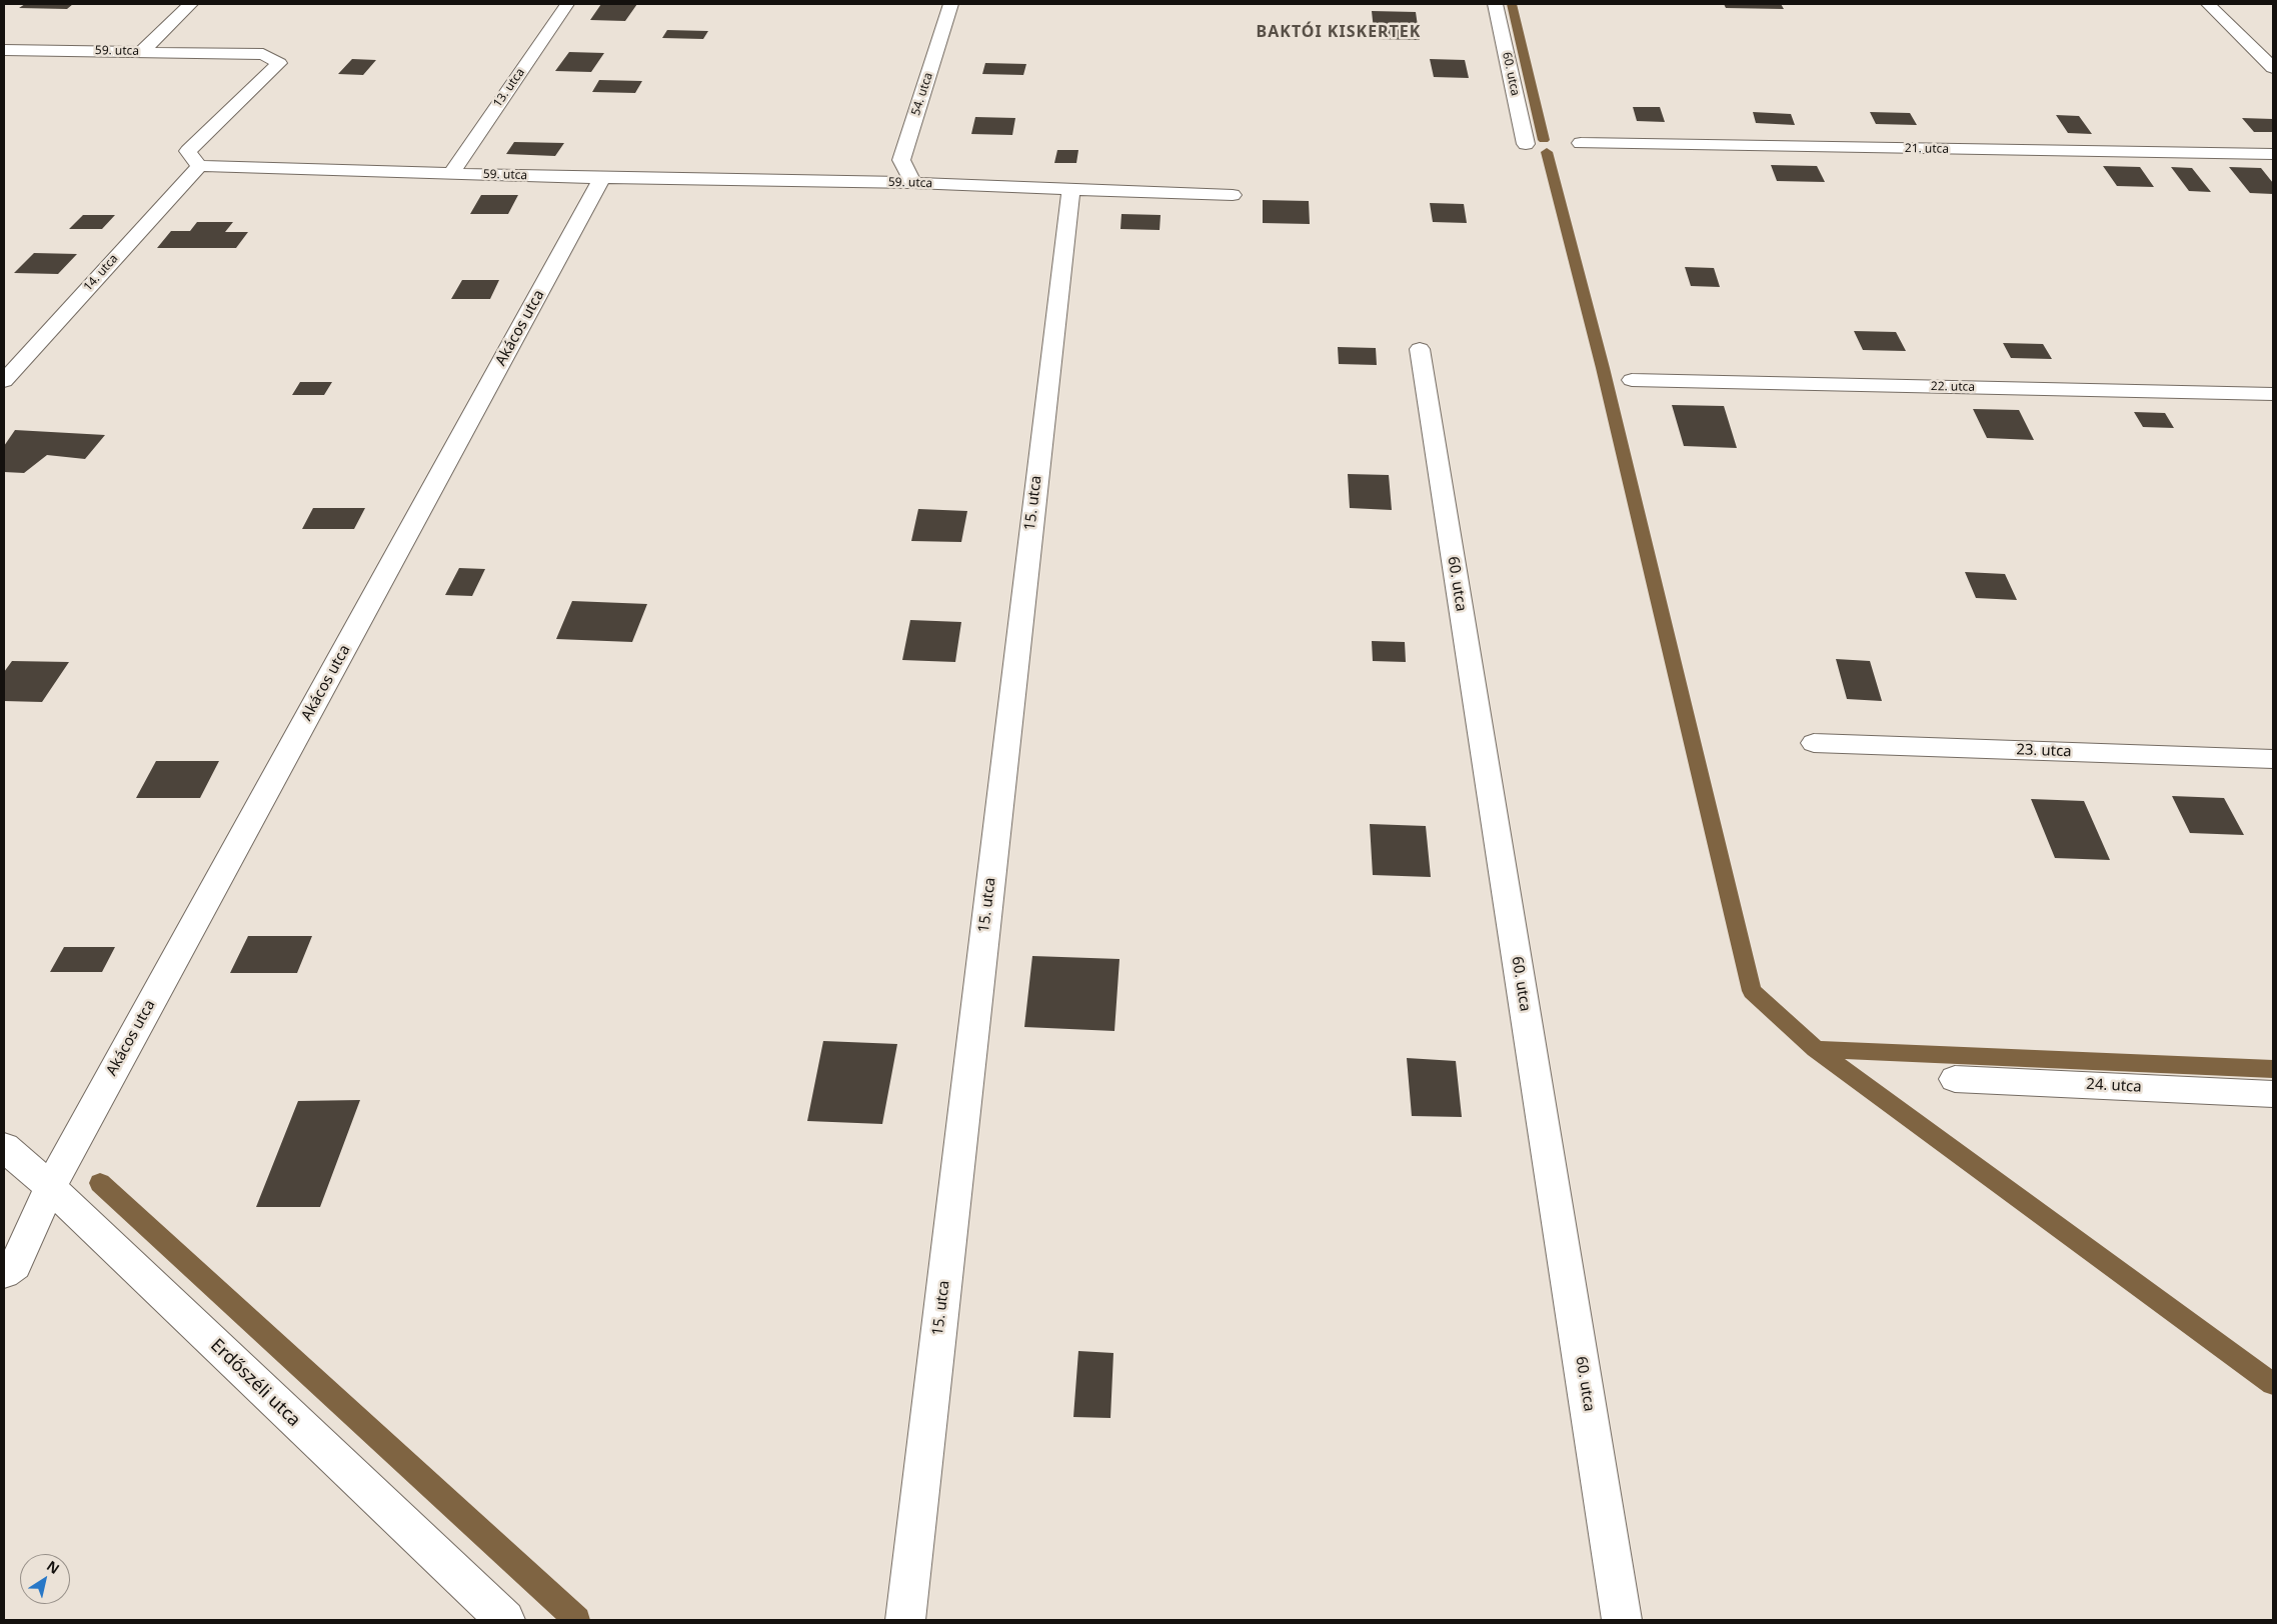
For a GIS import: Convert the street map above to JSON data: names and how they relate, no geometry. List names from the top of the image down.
{
  "streets": {
    "street": [
      "59. utca",
      "60. utca",
      "13. utca",
      "54. utca",
      "21. utca",
      "14. utca",
      "Akácos utca",
      "22. utca",
      "15. utca",
      "23. utca",
      "24. utca",
      "Erdőszéli utca"
    ]
  },
  "crossings": [
    ["59. utca", "13. utca"],
    ["59. utca", "54. utca"],
    ["59. utca", "14. utca"],
    ["59. utca", "Akácos utca"],
    ["59. utca", "15. utca"],
    ["Akácos utca", "Erdőszéli utca"]
  ],
  "districts": ["BAKTÓI KISKERTEK"],
  "north": "top right"
}
